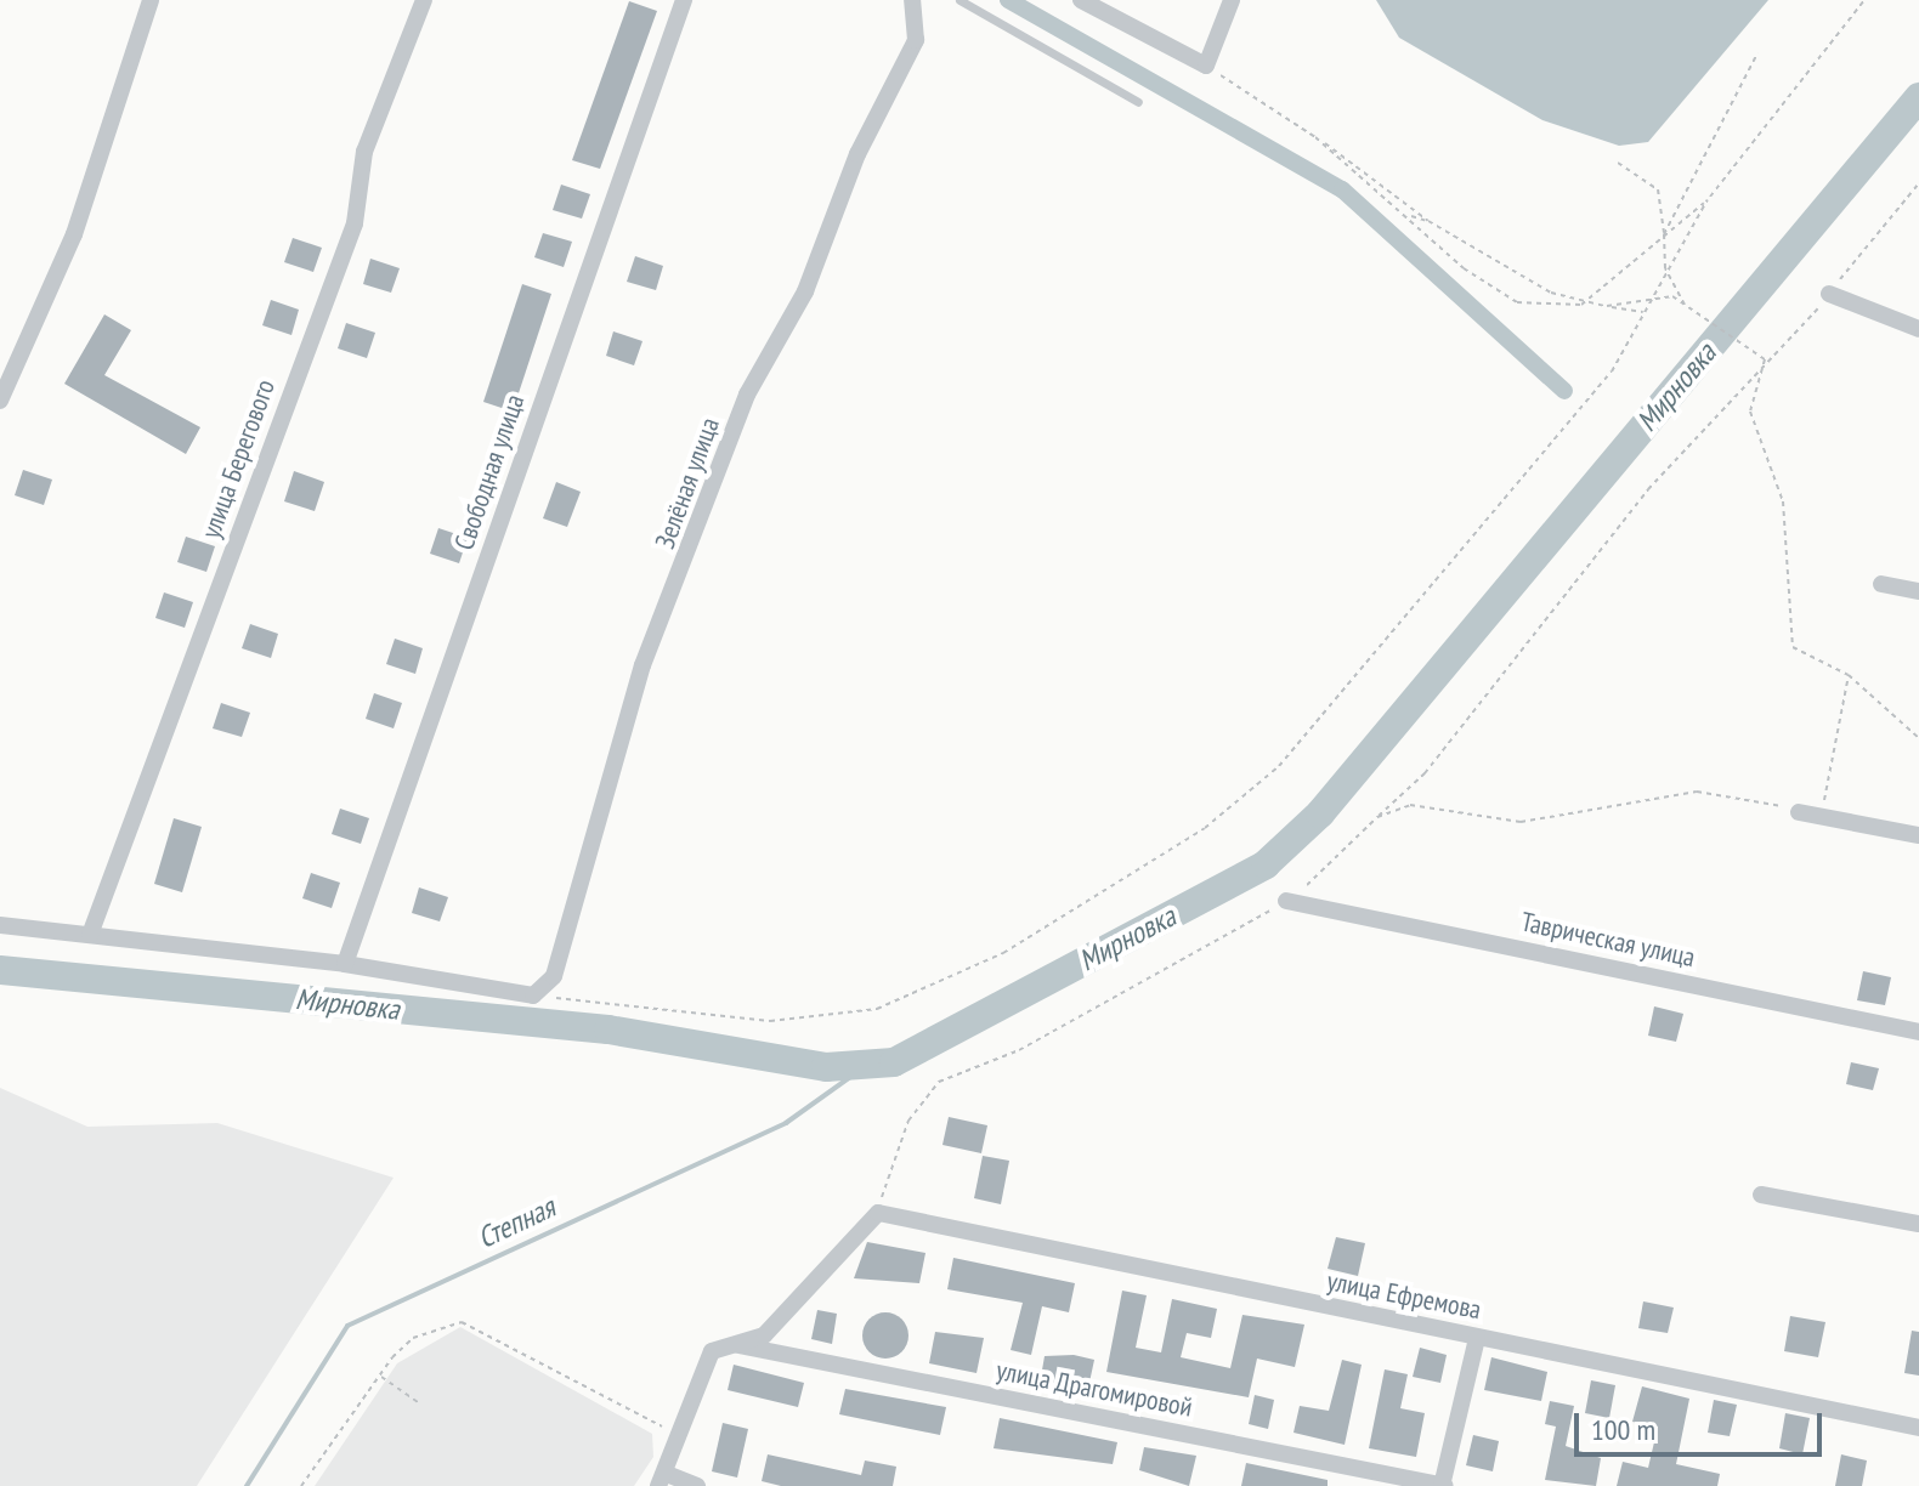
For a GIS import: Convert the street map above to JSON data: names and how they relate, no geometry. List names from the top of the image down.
{
  "streets": {
    "street": [
      "улица Берегового",
      "Свободная улица",
      "Зелёная улица",
      "Таврическая улица",
      "улица Ефремова",
      "улица Драгомировой"
    ]
  },
  "crossings": [
    ["улица Ефремова", "улица Драгомировой"]
  ],
  "water": ["Мирновка", "Степная"],
  "scale_bar": "100 m"
}
